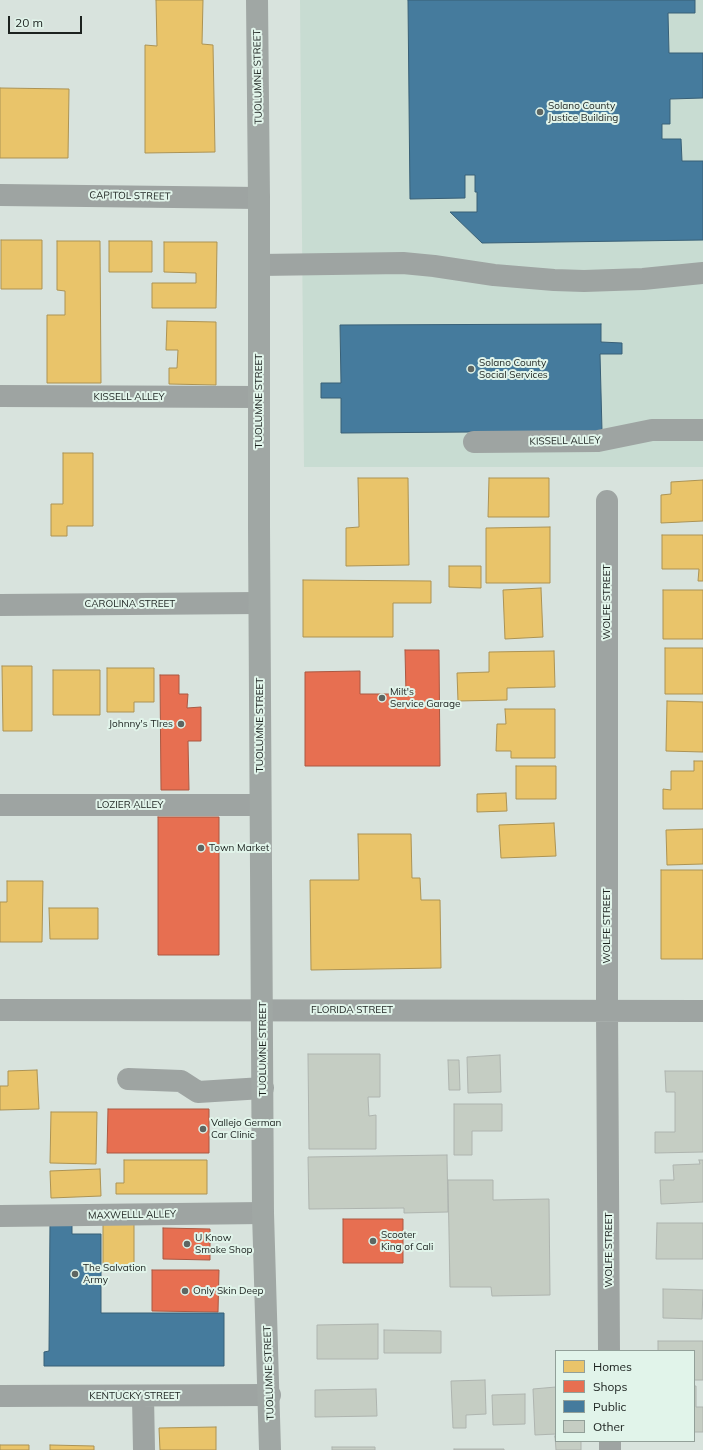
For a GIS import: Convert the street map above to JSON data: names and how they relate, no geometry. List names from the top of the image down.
{
  "streets": {
    "main road": ["TUOLUMNE STREET"],
    "street": [
      "CAPITOL STREET",
      "KISSELL ALLEY",
      "WOLFE STREET",
      "CAROLINA STREET",
      "LOZIER ALLEY",
      "FLORIDA STREET",
      "MAXWELLL ALLEY",
      "KENTUCKY STREET"
    ]
  },
  "crossings": [
    ["TUOLUMNE STREET", "CAPITOL STREET"],
    ["TUOLUMNE STREET", "KISSELL ALLEY"],
    ["TUOLUMNE STREET", "CAROLINA STREET"],
    ["TUOLUMNE STREET", "LOZIER ALLEY"],
    ["TUOLUMNE STREET", "FLORIDA STREET"],
    ["TUOLUMNE STREET", "MAXWELLL ALLEY"],
    ["TUOLUMNE STREET", "KENTUCKY STREET"],
    ["WOLFE STREET", "FLORIDA STREET"]
  ],
  "places": [
    "Solano County Justice Building",
    "Solano County Social Services",
    "Milt's Service Garage",
    "Johnny's TIres",
    "Town Market",
    "Vallejo German Car Clinic",
    "Scooter King of Cali",
    "U Know Smoke Shop",
    "The Salvation Army",
    "Only Skin Deep"
  ],
  "legend": [
    "Homes",
    "Shops",
    "Public",
    "Other"
  ],
  "scale_bar": "20 m"
}
